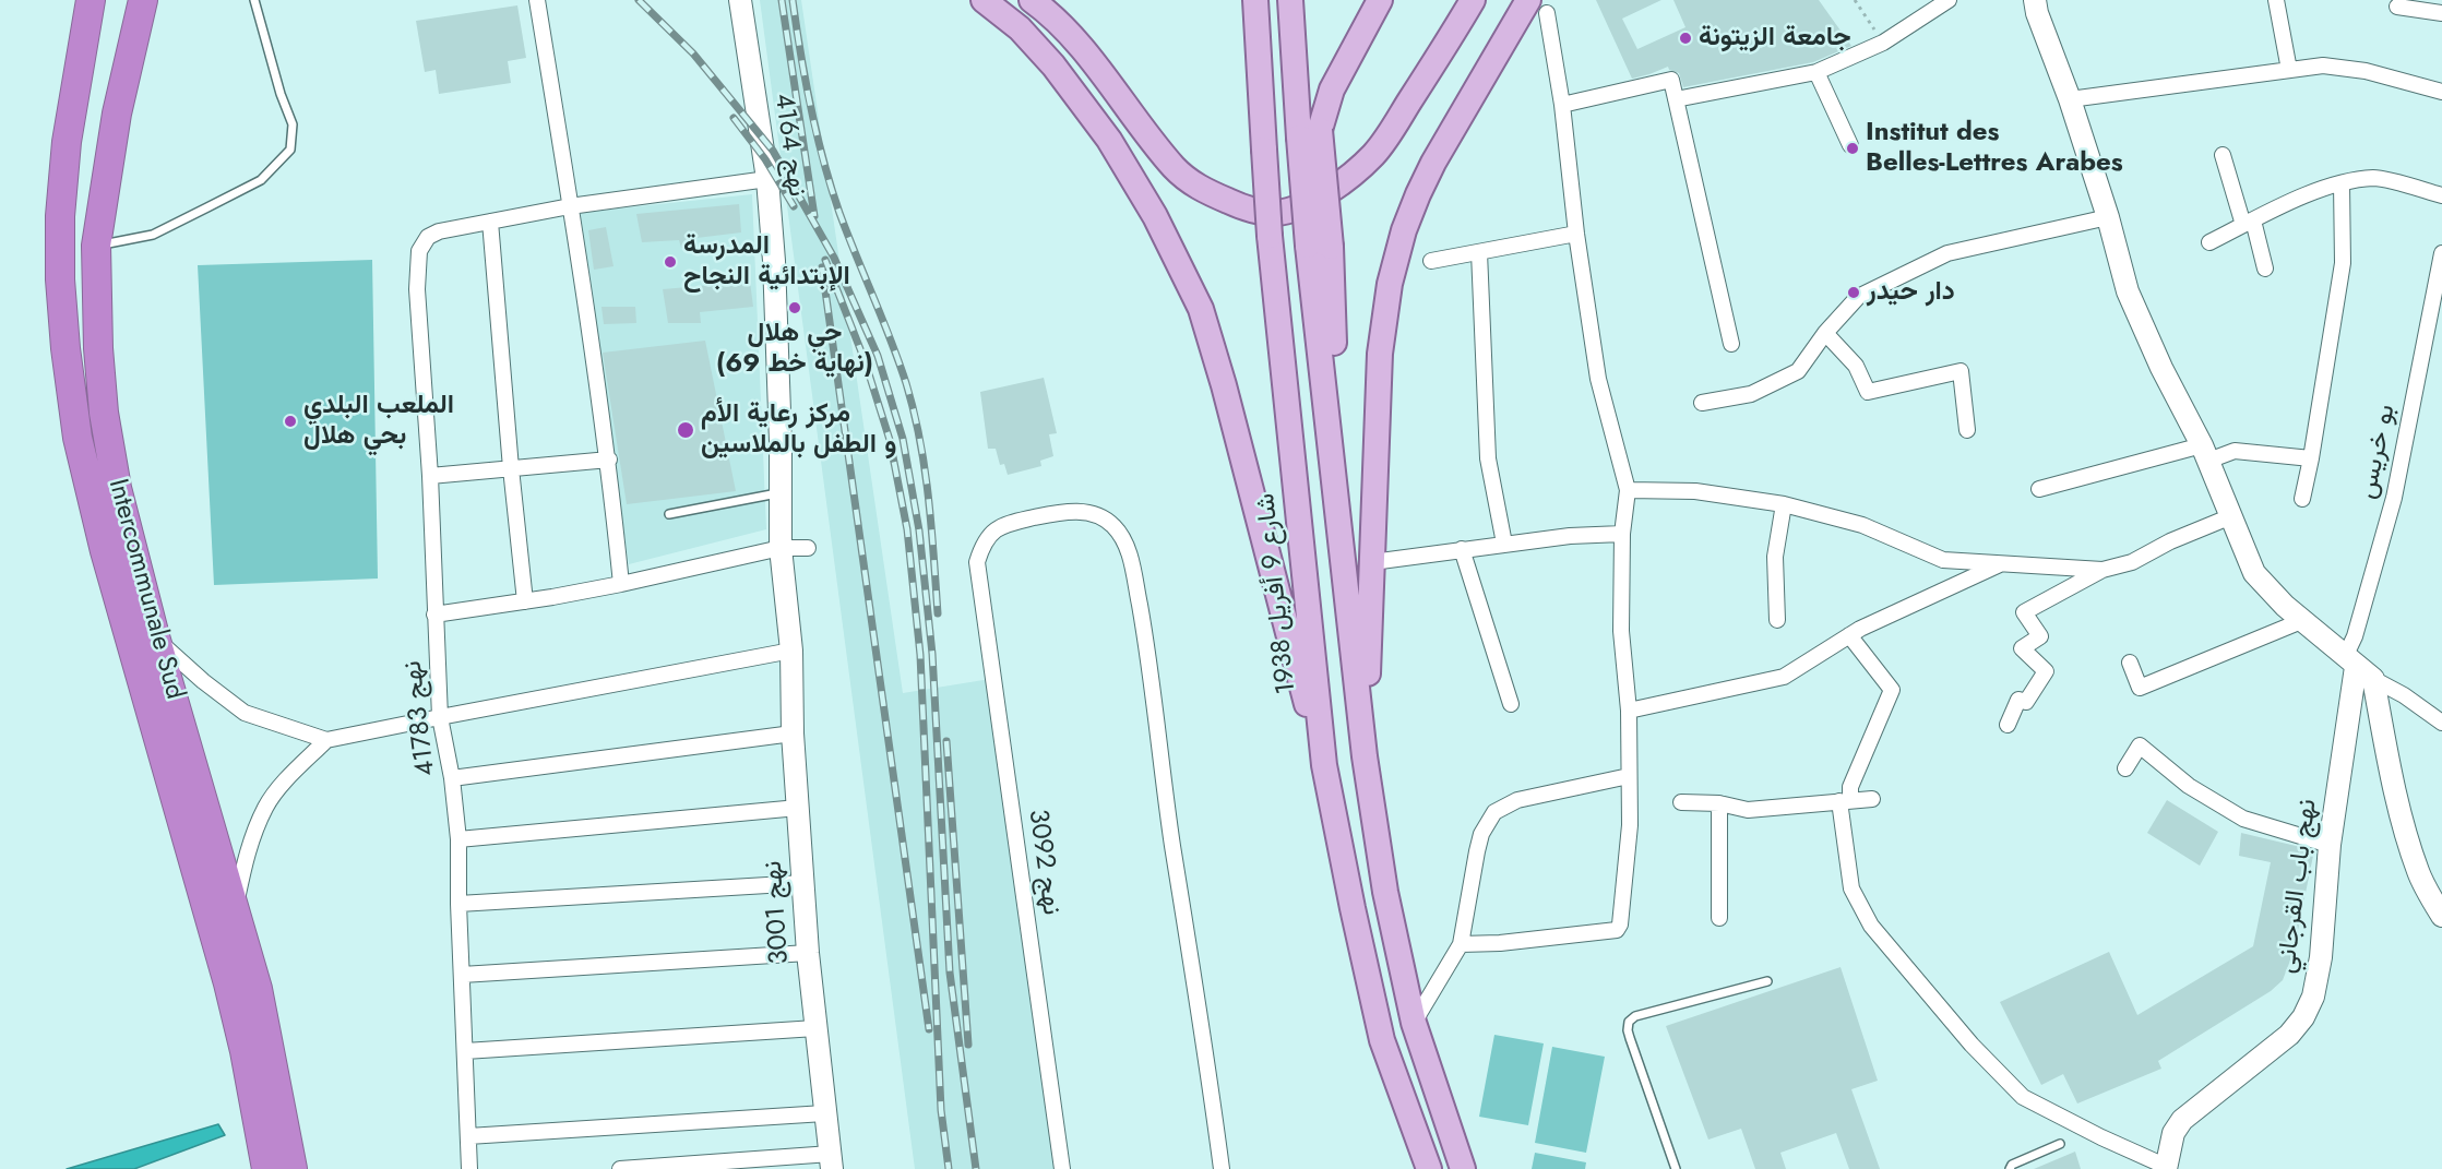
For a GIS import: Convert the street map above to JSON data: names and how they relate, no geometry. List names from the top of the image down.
{
  "streets": {
    "highway": ["Intercommunale Sud"],
    "main road": ["شارع 9 أفريل 1938"],
    "street": [
      "نهج 4164",
      "بو خريس",
      "نهج 41783",
      "نهج 3092",
      "نهج باب القرجاني",
      "نهج 3001"
    ]
  },
  "crossings": [
    ["نهج 4164", "نهج 3001"],
    ["بو خريس", "نهج باب القرجاني"]
  ],
  "places": [
    "جامعة الزيتونة",
    "Institut des Belles-Lettres Arabes",
    "المدرسة الإبتدائية النجاح",
    "دار حيدر",
    "حي هلال (نهاية خط 69)",
    "الملعب البلدي بحي هلال",
    "مركز رعاية الأم و الطفل بالملاسين"
  ]
}
